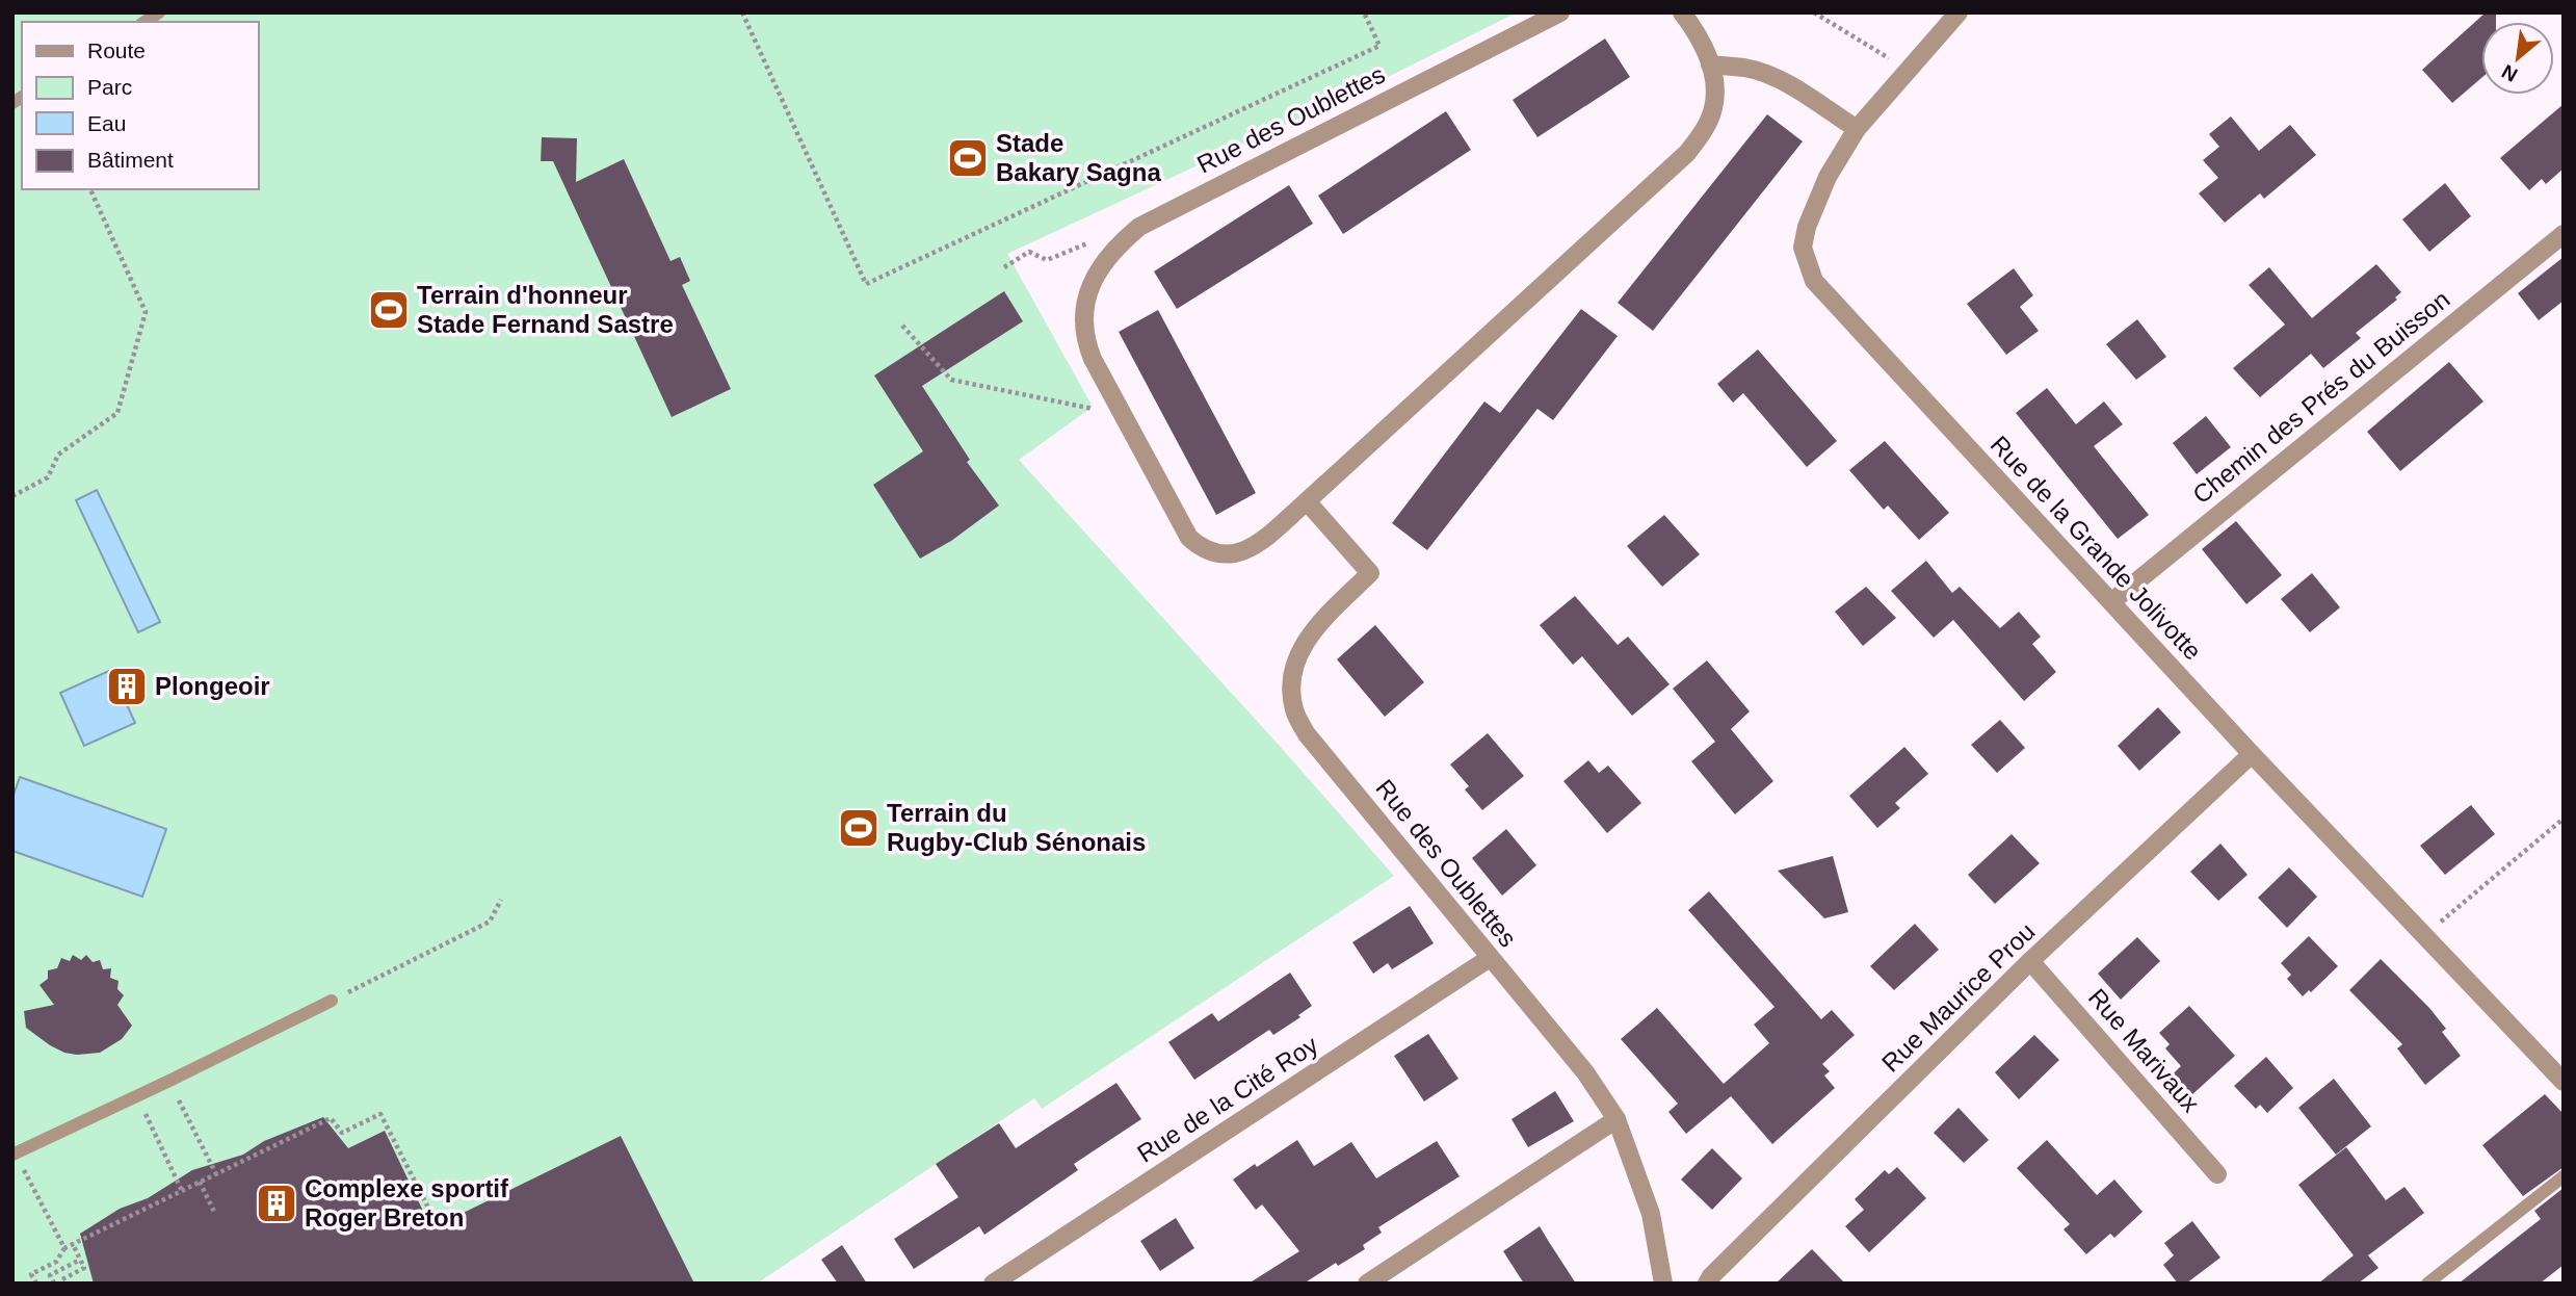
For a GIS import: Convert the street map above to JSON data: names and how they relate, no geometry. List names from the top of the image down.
{
  "streets": {
    "street": [
      "Rue des Oublettes",
      "Chemin des Prés du Buisson",
      "Rue de la Grande Jolivotte",
      "Rue Maurice Prou",
      "Rue Marivaux",
      "Rue de la Cité Roy"
    ]
  },
  "crossings": [
    ["Rue des Oublettes", "Rue de la Cité Roy"],
    ["Chemin des Prés du Buisson", "Rue de la Grande Jolivotte"],
    ["Rue de la Grande Jolivotte", "Rue Maurice Prou"],
    ["Rue Maurice Prou", "Rue Marivaux"]
  ],
  "places": {
    "sports": ["Stade Bakary Sagna", "Terrain d'honneur Stade Fernand Sastre", "Terrain du Rugby-Club Sénonais"],
    "building": ["Plongeoir", "Complexe sportif Roger Breton"]
  },
  "legend": [
    "Route",
    "Parc",
    "Eau",
    "Bâtiment"
  ],
  "north": "bottom left"
}
